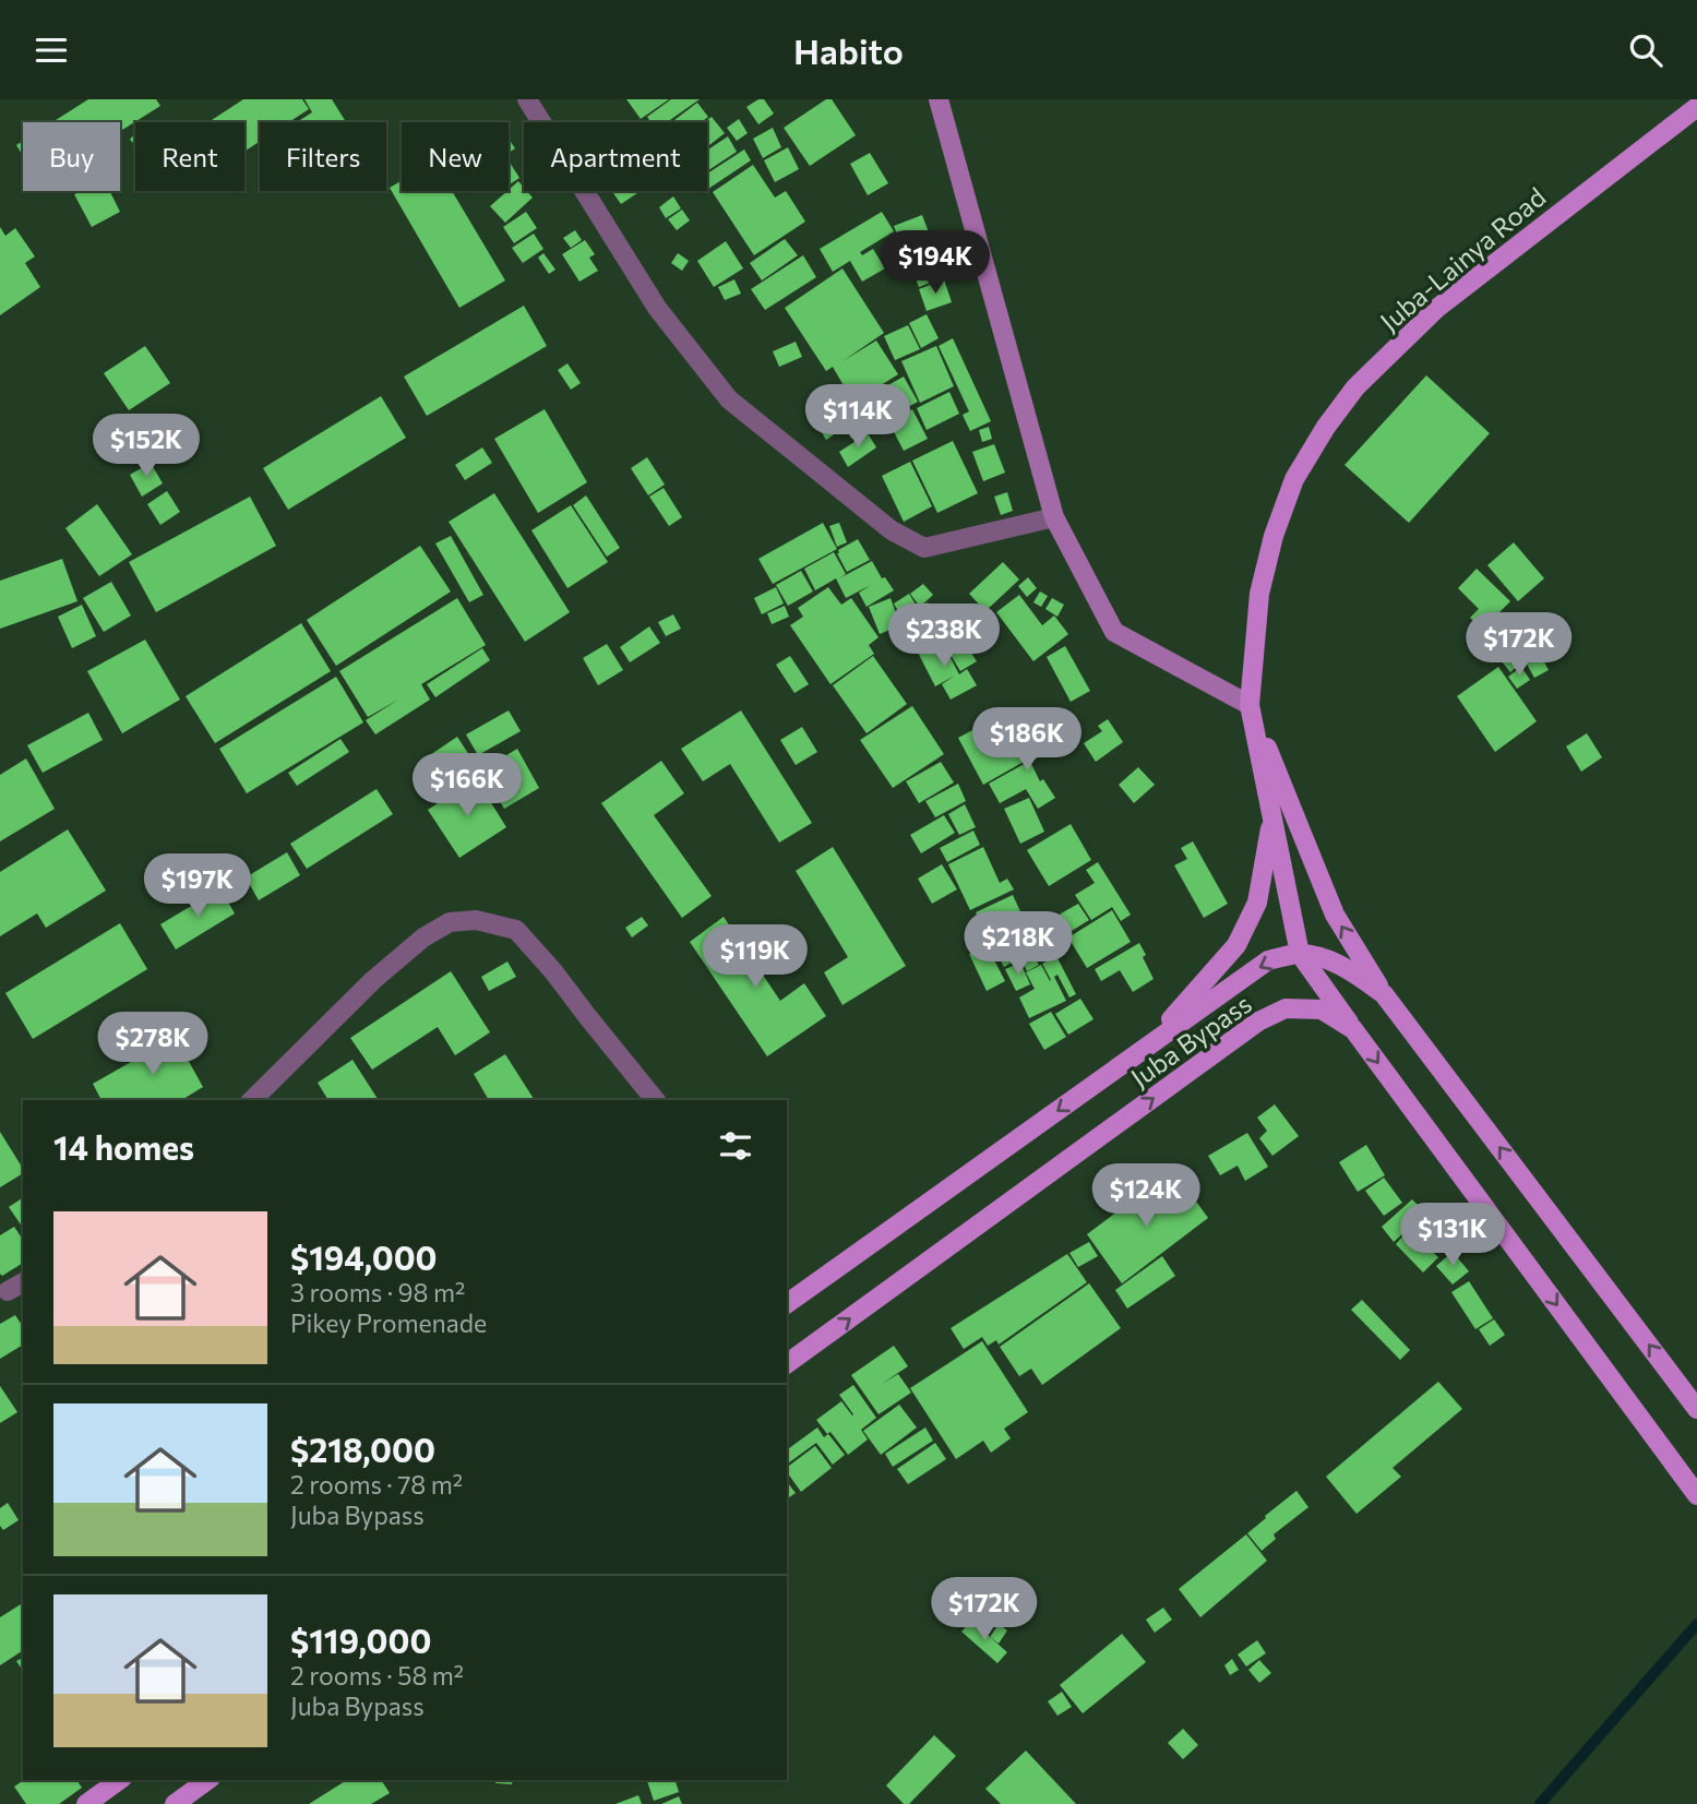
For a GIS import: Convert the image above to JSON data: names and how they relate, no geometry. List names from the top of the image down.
{
  "streets": {
    "main road": ["Juba-Lainya Road", "Juba Bypass"]
  },
  "crossings": [
    ["Juba-Lainya Road", "Juba Bypass"]
  ],
  "page": {
    "header": "Habito",
    "chip": [
      "Buy",
      "Rent",
      "Filters",
      "New",
      "Apartment"
    ],
    "price": [
      "$194K",
      "$114K",
      "$152K",
      "$238K",
      "$172K",
      "$186K",
      "$166K",
      "$197K",
      "$218K",
      "$119K",
      "$278K",
      "$124K",
      "$131K",
      "$172K"
    ],
    "heading": "14 homes",
    "list": [
      {
        "name": "$194,000",
        "note": "3 rooms · 98 m² · Pikey Promenade"
      },
      {
        "name": "$218,000",
        "note": "2 rooms · 78 m² · Juba Bypass"
      },
      {
        "name": "$119,000",
        "note": "2 rooms · 58 m² · Juba Bypass"
      }
    ]
  }
}
